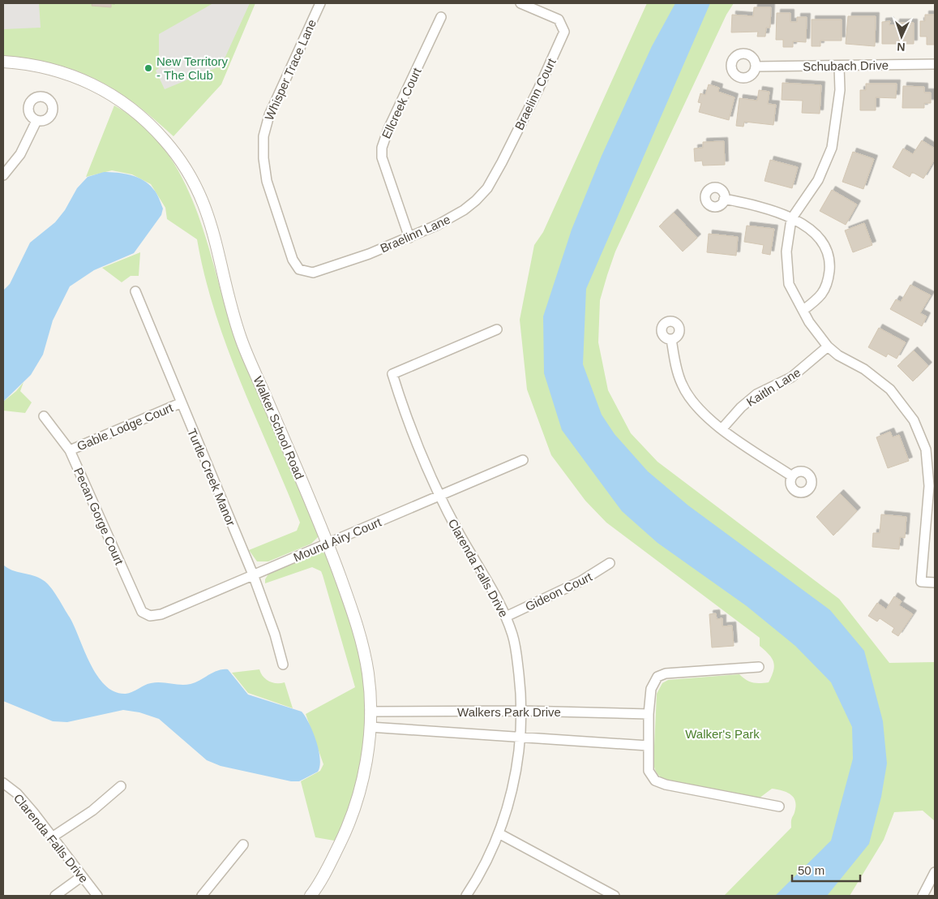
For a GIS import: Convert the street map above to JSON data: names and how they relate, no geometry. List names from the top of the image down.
{
  "streets": {
    "street": [
      "Schubach Drive",
      "Whisper Trace Lane",
      "Braelinn Court",
      "Ellcreek Court",
      "Braelinn Lane",
      "Kaitln Lane",
      "Gable Lodge Court",
      "Walker School Road",
      "Turtle Creek Manor",
      "Pecan Gorge Court",
      "Mound Airy Court",
      "Clarenda Falls Drive",
      "Gideon Court",
      "Walkers Park Drive"
    ]
  },
  "crossings": [
    ["Whisper Trace Lane", "Braelinn Lane"],
    ["Braelinn Court", "Braelinn Lane"],
    ["Ellcreek Court", "Braelinn Lane"],
    ["Gable Lodge Court", "Turtle Creek Manor"],
    ["Gable Lodge Court", "Pecan Gorge Court"],
    ["Walker School Road", "Mound Airy Court"],
    ["Walker School Road", "Walkers Park Drive"],
    ["Turtle Creek Manor", "Mound Airy Court"],
    ["Pecan Gorge Court", "Mound Airy Court"],
    ["Mound Airy Court", "Clarenda Falls Drive"],
    ["Clarenda Falls Drive", "Gideon Court"],
    ["Clarenda Falls Drive", "Walkers Park Drive"]
  ],
  "parks": ["Walker's Park"],
  "places": ["New Territory - The Club"],
  "scale_bar": "50 m",
  "north": "bottom"
}
